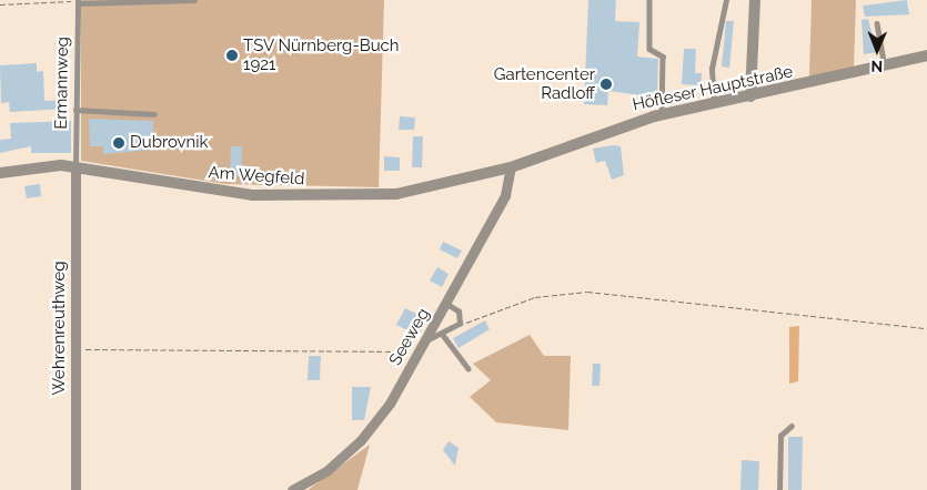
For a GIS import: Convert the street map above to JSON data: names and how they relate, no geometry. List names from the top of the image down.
{
  "streets": {
    "street": [
      "Höfleser Hauptstraße",
      "Am Wegfeld",
      "Wehrenreuthweg",
      "Seeweg"
    ],
    "lane": ["Ermannweg"]
  },
  "crossings": [
    ["Ermannweg", "Am Wegfeld"],
    ["Ermannweg", "Wehrenreuthweg"],
    ["Höfleser Hauptstraße", "Am Wegfeld"],
    ["Höfleser Hauptstraße", "Seeweg"],
    ["Am Wegfeld", "Wehrenreuthweg"],
    ["Am Wegfeld", "Seeweg"]
  ],
  "places": ["TSV Nürnberg-Buch 1921", "Gartencenter Radloff", "Dubrovnik"],
  "north": "bottom"
}
